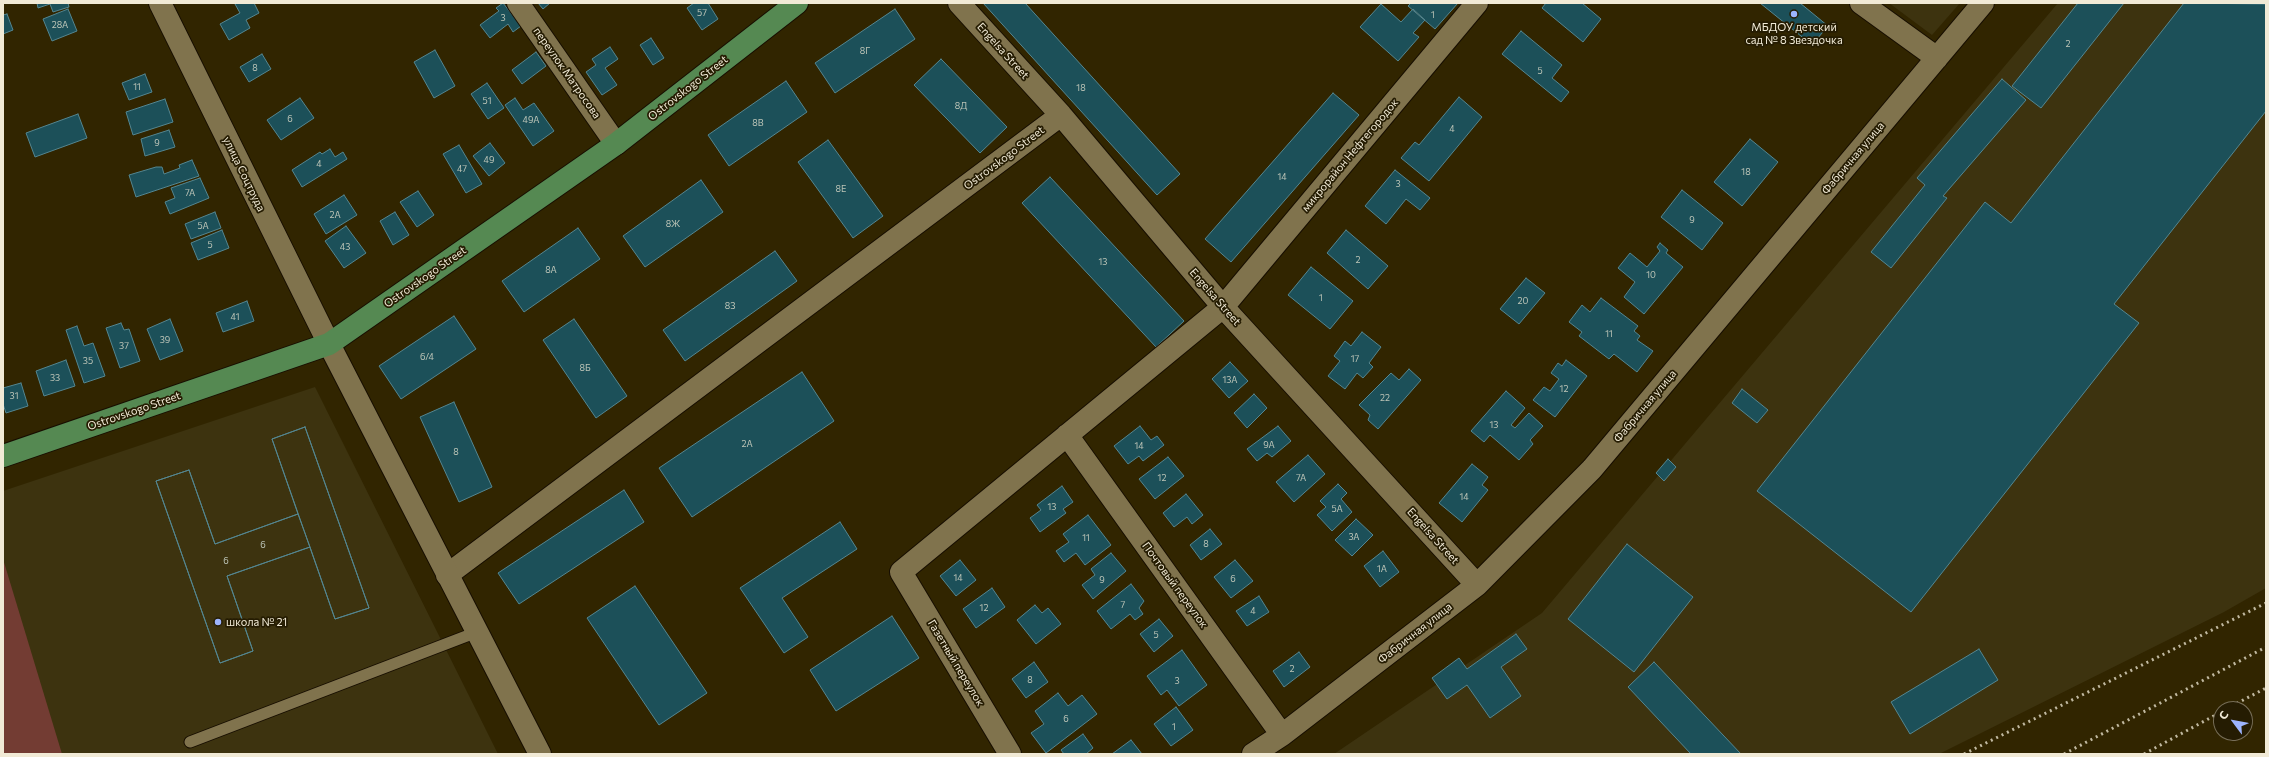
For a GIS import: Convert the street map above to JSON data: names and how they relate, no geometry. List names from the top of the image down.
{
  "streets": {
    "main road": ["Ostrovskogo Street"],
    "street": [
      "Engelsa Street",
      "переулок Матросова",
      "микрорайон Нефтегородок",
      "Фабричная улица",
      "улица Соцтруда",
      "Почтовый переулок",
      "Газетный переулок"
    ]
  },
  "crossings": [
    ["Engelsa Street", "Ostrovskogo Street"],
    ["Engelsa Street", "микрорайон Нефтегородок"],
    ["Engelsa Street", "Фабричная улица"],
    ["переулок Матросова", "Ostrovskogo Street"],
    ["Ostrovskogo Street", "улица Соцтруда"],
    ["микрорайон Нефтегородок", "Почтовый переулок"],
    ["микрорайон Нефтегородок", "Газетный переулок"],
    ["Фабричная улица", "Почтовый переулок"]
  ],
  "places": ["МБДОУ детский сад № 8 Звездочка", "школа № 21"],
  "house_numbers": [
    "57",
    "1",
    "3",
    "28А",
    "2",
    "8Г",
    "8",
    "5",
    "11",
    "18",
    "51",
    "8Д",
    "6",
    "49А",
    "8В",
    "4",
    "9",
    "49",
    "4",
    "47",
    "18",
    "14",
    "3",
    "8Е",
    "7А",
    "2А",
    "9",
    "8Ж",
    "5А",
    "5",
    "43",
    "2",
    "13",
    "8А",
    "10",
    "1",
    "20",
    "8З",
    "41",
    "11",
    "39",
    "37",
    "6/4",
    "17",
    "35",
    "8Б",
    "33",
    "13А",
    "12",
    "31",
    "22",
    "13",
    "2А",
    "9А",
    "14",
    "8",
    "12",
    "7А",
    "14",
    "13",
    "5А",
    "3А",
    "11",
    "8",
    "6",
    "6",
    "1А",
    "14",
    "6",
    "9",
    "7",
    "12",
    "4",
    "5",
    "2",
    "8",
    "3",
    "6",
    "1"
  ],
  "north": "top left"
}
